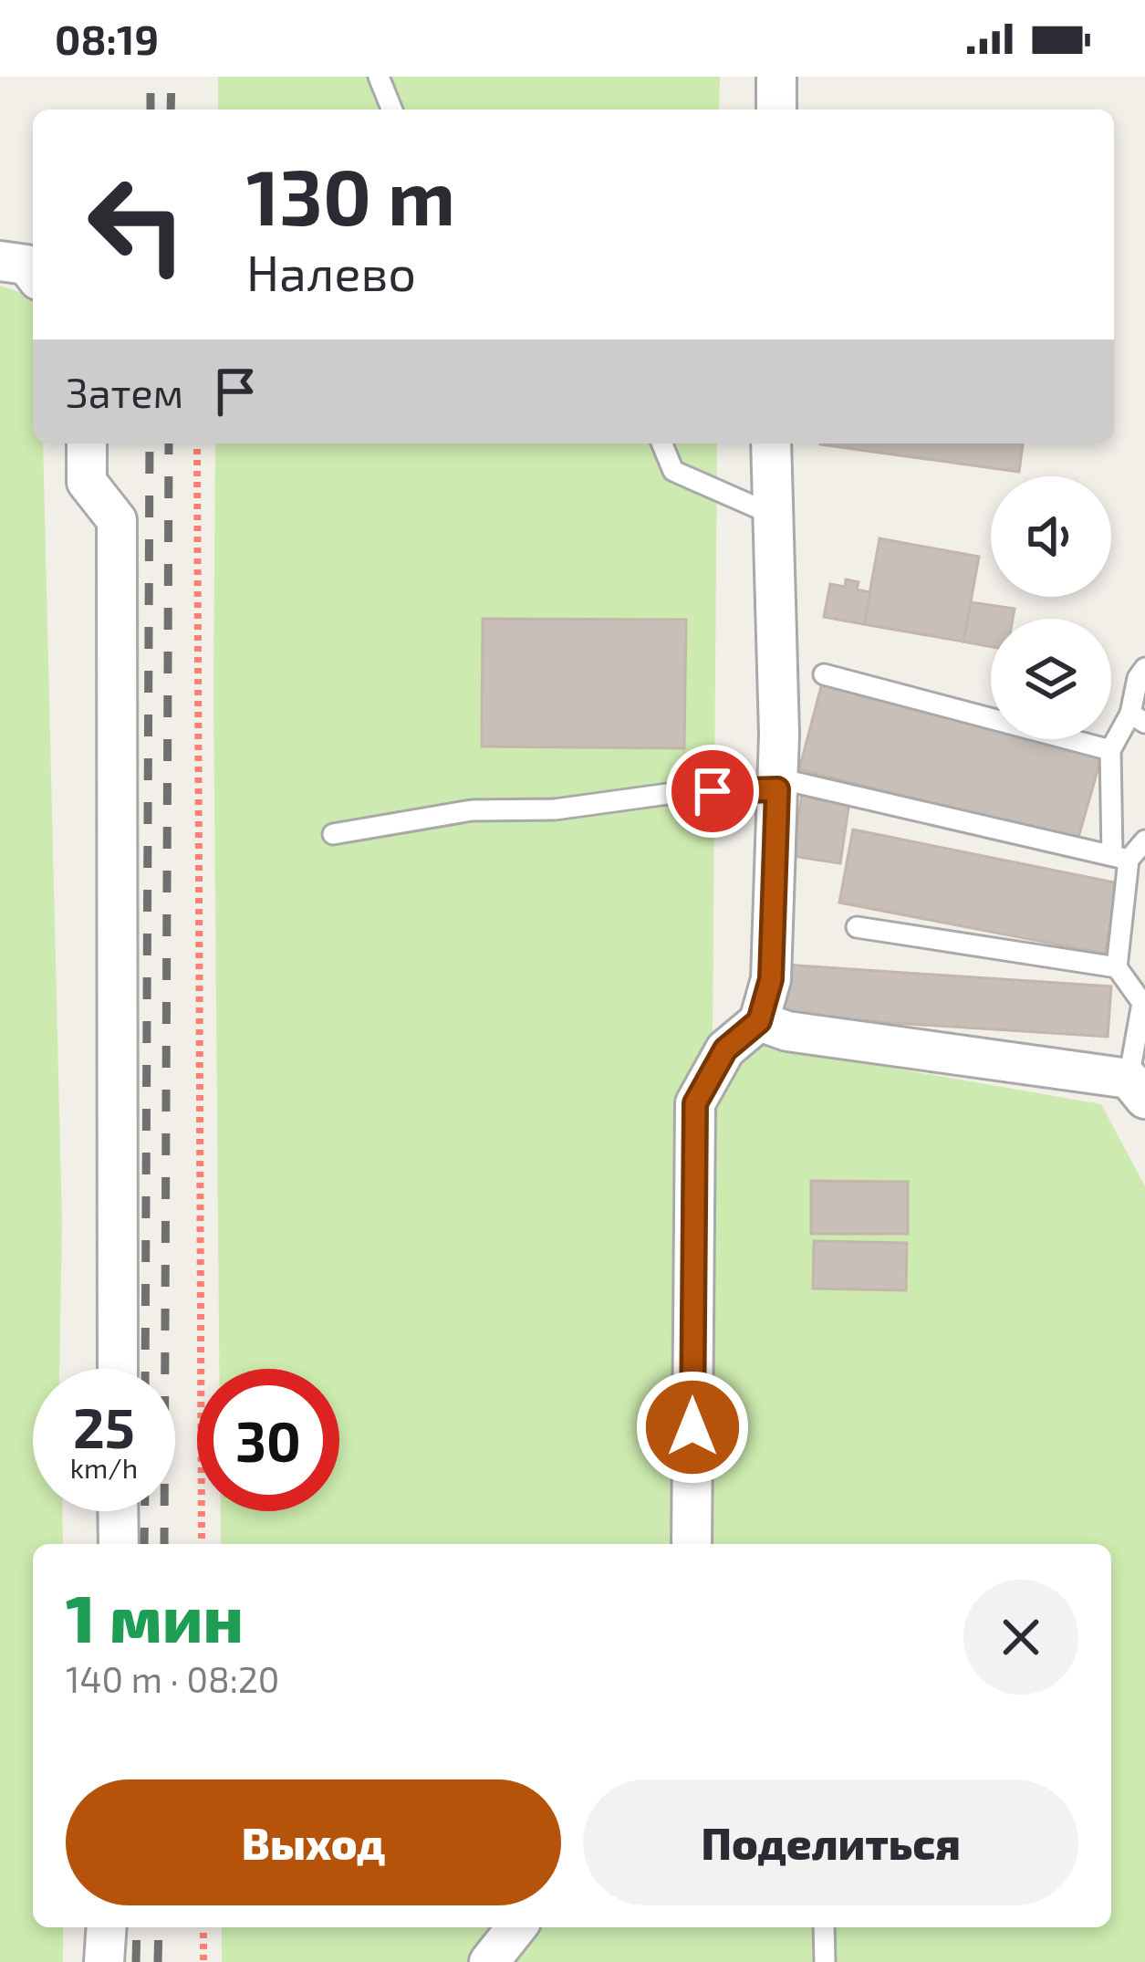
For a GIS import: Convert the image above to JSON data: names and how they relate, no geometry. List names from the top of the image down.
{
  "page": {
    "status": "08:19",
    "turn": ["130 m", "Налево"],
    "then": "Затем",
    "speed": "25 km/h",
    "limit": "30",
    "heading": ["1 мин", "140 m · 08:20"],
    "buttons": ["Выход", "Поделиться"]
  }
}
